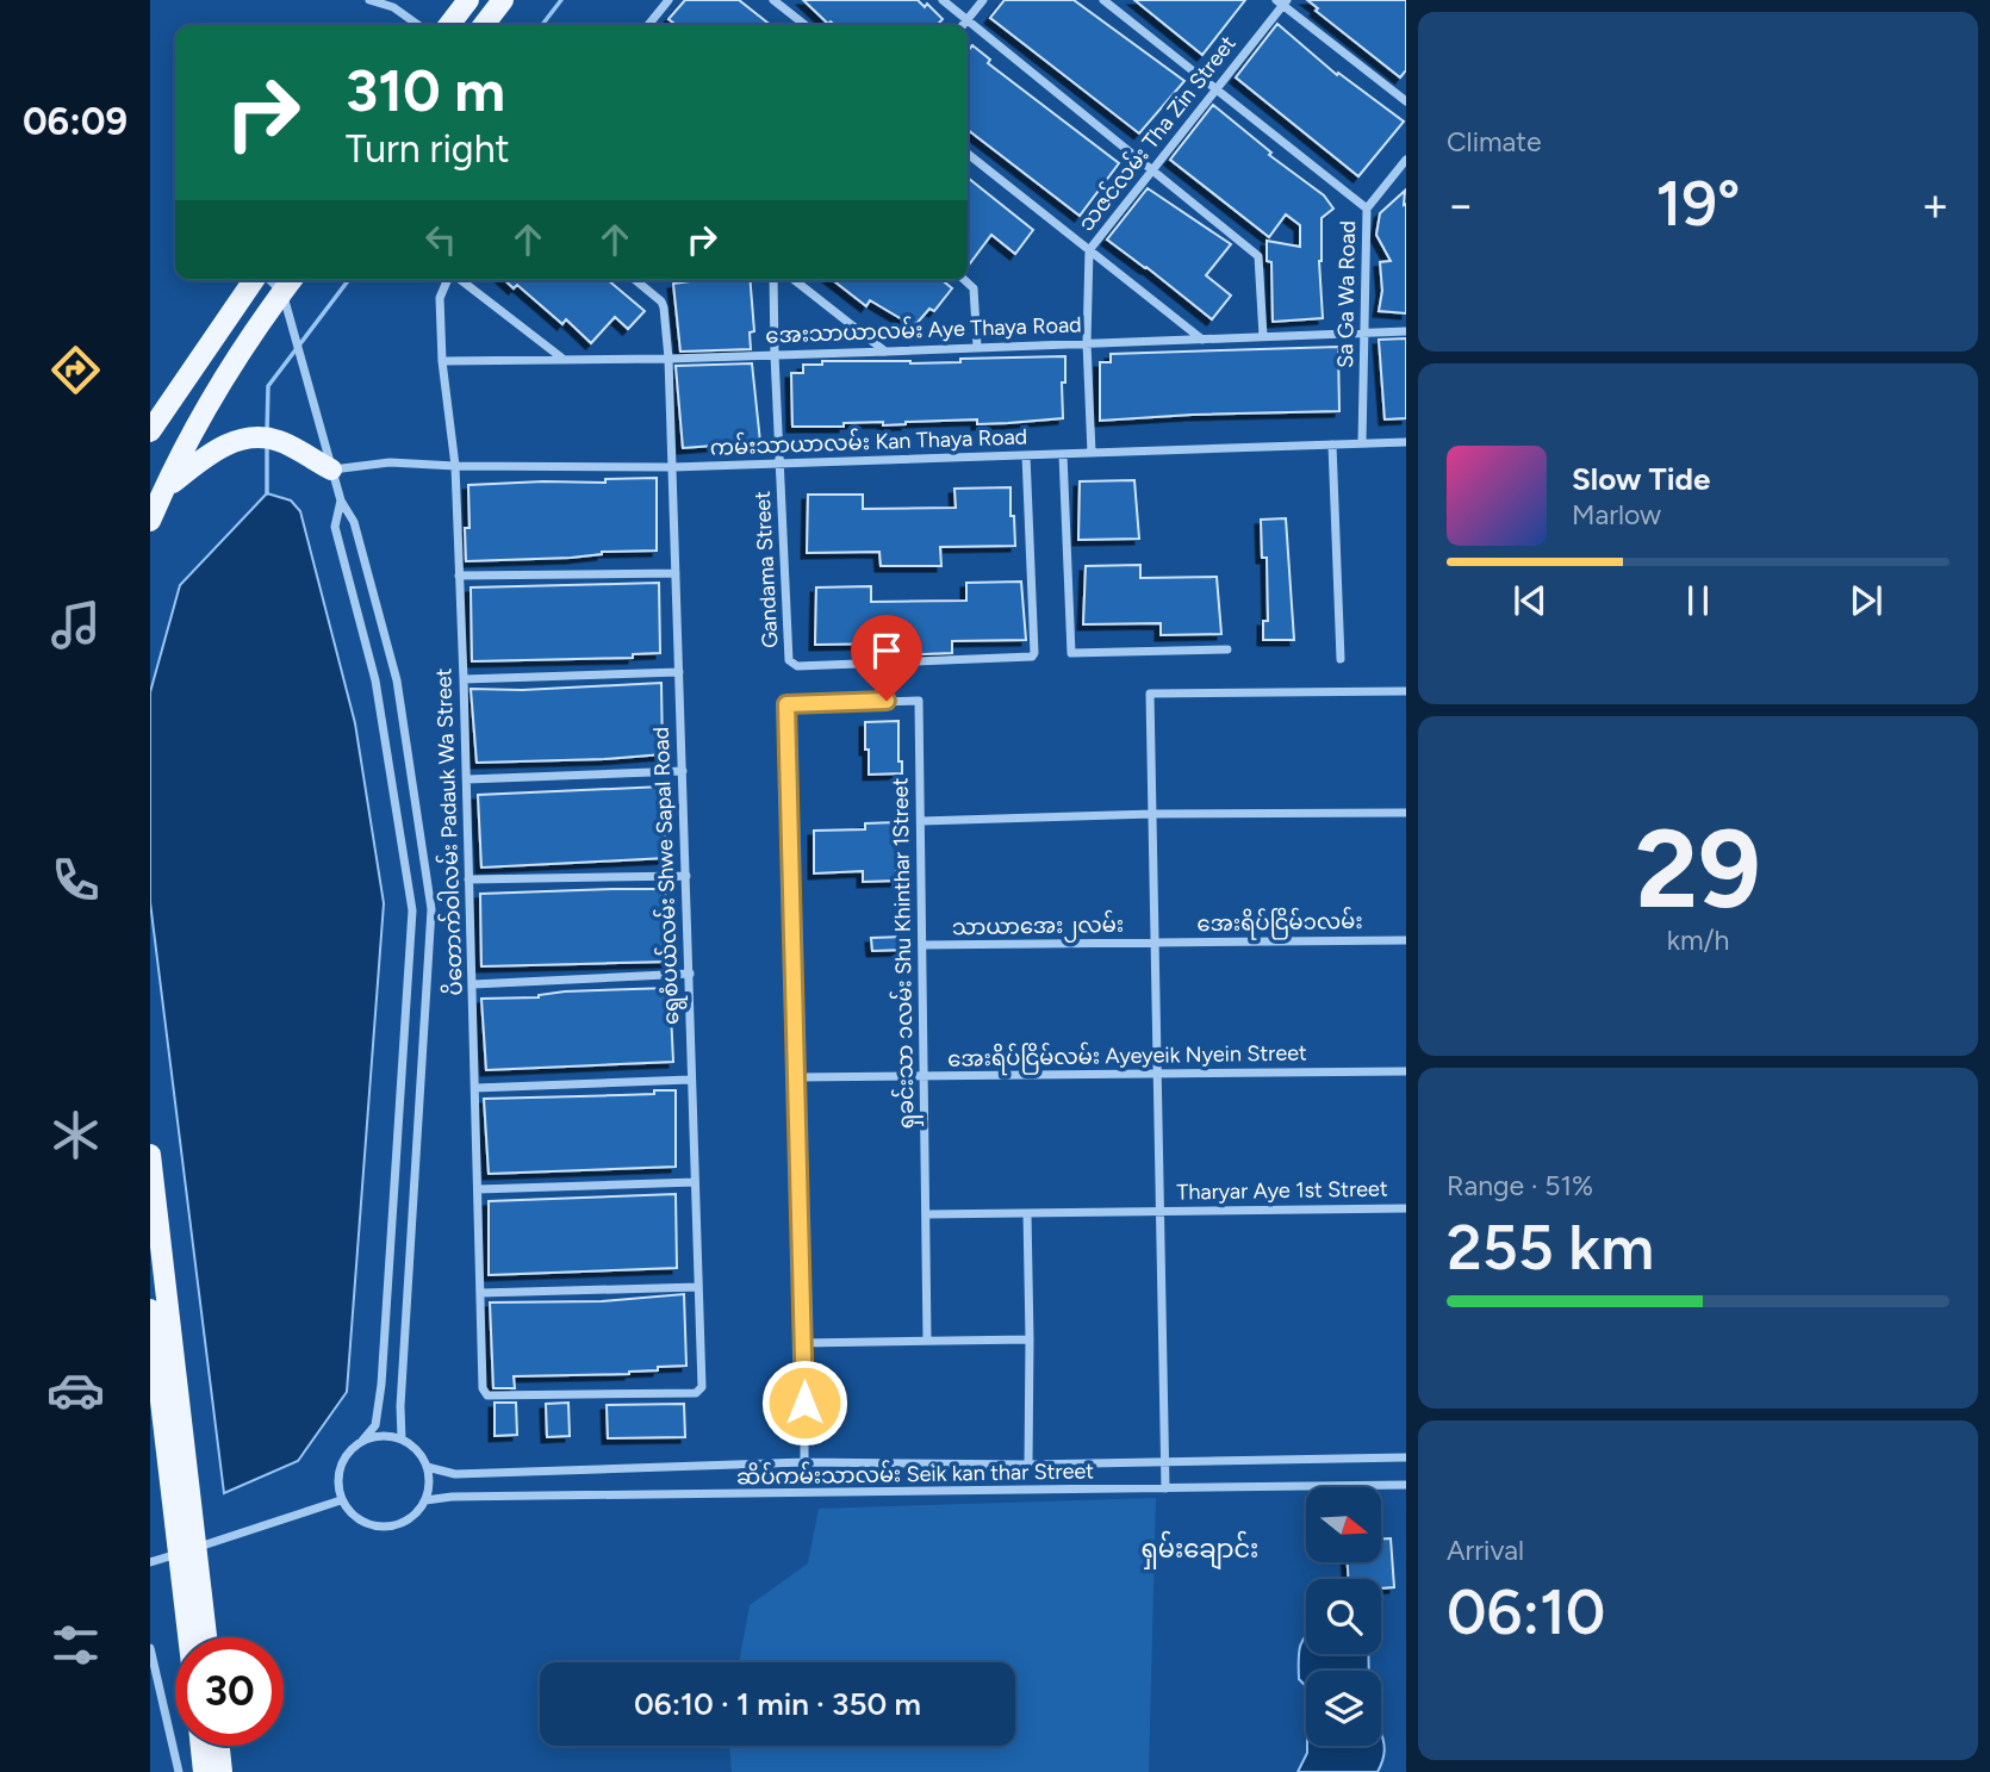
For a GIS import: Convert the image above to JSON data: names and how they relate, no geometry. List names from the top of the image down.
{
  "streets": {
    "street": [
      "သဇင်လမ်း Tha Zin Street",
      "Sa Ga Wa Road",
      "အေးသာယာလမ်း Aye Thaya Road",
      "ကမ်းသာယာလမ်း Kan Thaya Road",
      "Gandama Street",
      "ပိတောက်ဝါလမ်း Padauk Wa Street",
      "ရွေစံပယ်လမ်း Shwe Sapal Road",
      "အေးရိပ်ငြိမ်၁လမ်း",
      "သာယာအေး၂လမ်း",
      "ရှခင်းသာ ၁လမ်း Shu Khinthar 1Street",
      "အေးရိပ်ငြိမ်လမ်း Ayeyeik Nyein Street",
      "Tharyar Aye 1st Street",
      "ဆိပ်ကမ်းသာလမ်း Seik kan thar Street"
    ]
  },
  "crossings": [
    ["သဇင်လမ်း Tha Zin Street", "အေးသာယာလမ်း Aye Thaya Road"],
    ["သဇင်လမ်း Tha Zin Street", "ကမ်းသာယာလမ်း Kan Thaya Road"],
    ["Sa Ga Wa Road", "အေးသာယာလမ်း Aye Thaya Road"],
    ["Sa Ga Wa Road", "ကမ်းသာယာလမ်း Kan Thaya Road"],
    ["အေးသာယာလမ်း Aye Thaya Road", "Gandama Street"],
    ["အေးသာယာလမ်း Aye Thaya Road", "ပိတောက်ဝါလမ်း Padauk Wa Street"],
    ["အေးသာယာလမ်း Aye Thaya Road", "ရွေစံပယ်လမ်း Shwe Sapal Road"],
    ["ကမ်းသာယာလမ်း Kan Thaya Road", "Gandama Street"],
    ["ကမ်းသာယာလမ်း Kan Thaya Road", "ပိတောက်ဝါလမ်း Padauk Wa Street"],
    ["ကမ်းသာယာလမ်း Kan Thaya Road", "ရွေစံပယ်လမ်း Shwe Sapal Road"],
    ["ပိတောက်ဝါလမ်း Padauk Wa Street", "ရွေစံပယ်လမ်း Shwe Sapal Road"],
    ["အေးရိပ်ငြိမ်၁လမ်း", "သာယာအေး၂လမ်း"],
    ["သာယာအေး၂လမ်း", "ရှခင်းသာ ၁လမ်း Shu Khinthar 1Street"],
    ["ရှခင်းသာ ၁လမ်း Shu Khinthar 1Street", "အေးရိပ်ငြိမ်လမ်း Ayeyeik Nyein Street"],
    ["ရှခင်းသာ ၁လမ်း Shu Khinthar 1Street", "Tharyar Aye 1st Street"]
  ],
  "districts": ["ရှမ်းချောင်း"],
  "north": "right",
  "page": {
    "tabs": "06:09",
    "tile": [
      "Climate",
      ["29", "km/h"],
      ["Range · 51%", "255 km"],
      ["Arrival", "06:10"]
    ],
    "turn": ["310 m", "Turn right"],
    "heat": ["−", "19°", "+"],
    "song": ["Slow Tide", "Marlow"],
    "limit": "30",
    "trip": "06:10 · 1 min · 350 m"
  }
}
